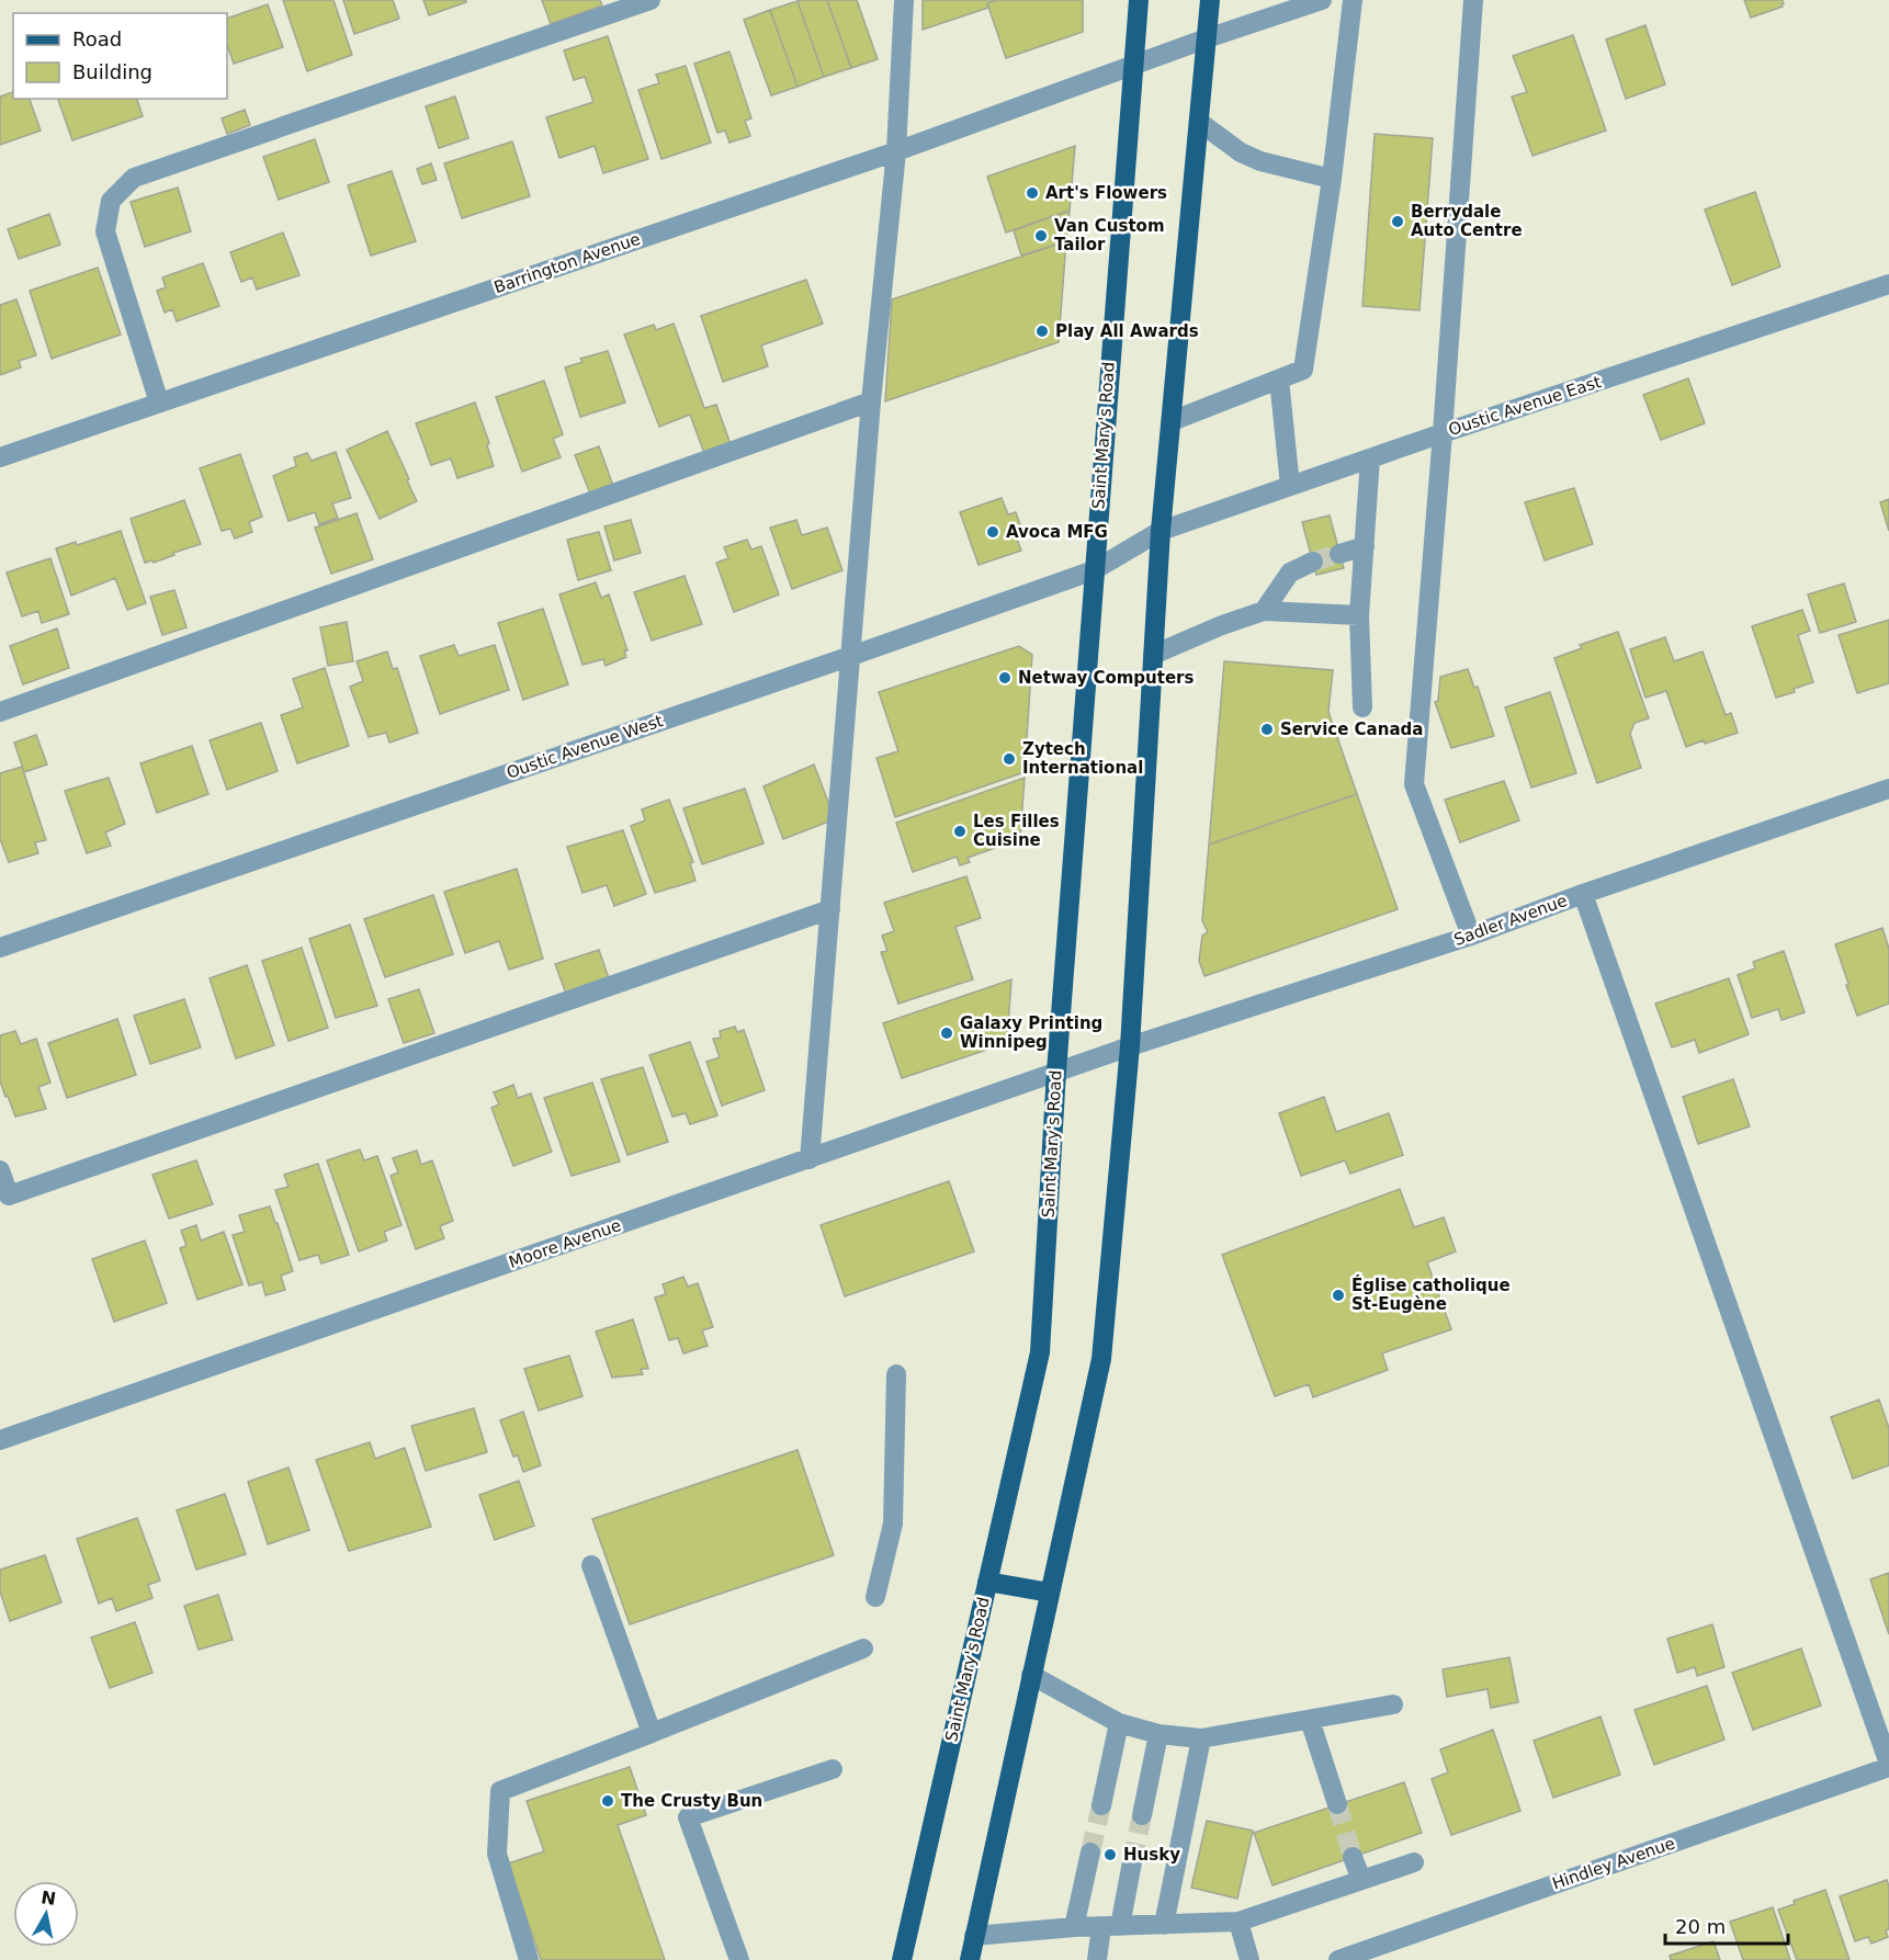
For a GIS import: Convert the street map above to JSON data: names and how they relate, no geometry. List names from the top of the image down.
{
  "streets": {
    "main road": ["Saint Mary's Road"],
    "street": [
      "Barrington Avenue",
      "Oustic Avenue East",
      "Oustic Avenue West",
      "Sadler Avenue",
      "Moore Avenue",
      "Hindley Avenue"
    ]
  },
  "crossings": [
    ["Barrington Avenue", "Saint Mary's Road"],
    ["Oustic Avenue East", "Oustic Avenue West"],
    ["Saint Mary's Road", "Oustic Avenue West"],
    ["Saint Mary's Road", "Moore Avenue"],
    ["Sadler Avenue", "Moore Avenue"]
  ],
  "places": [
    "Art's Flowers",
    "Berrydale Auto Centre",
    "Van Custom Tailor",
    "Play All Awards",
    "Avoca MFG",
    "Netway Computers",
    "Service Canada",
    "Zytech International",
    "Les Filles Cuisine",
    "Galaxy Printing Winnipeg",
    "Église catholique St-Eugène",
    "The Crusty Bun",
    "Husky"
  ],
  "legend": ["Road", "Building"],
  "scale_bar": "20 m",
  "north": "top"
}
